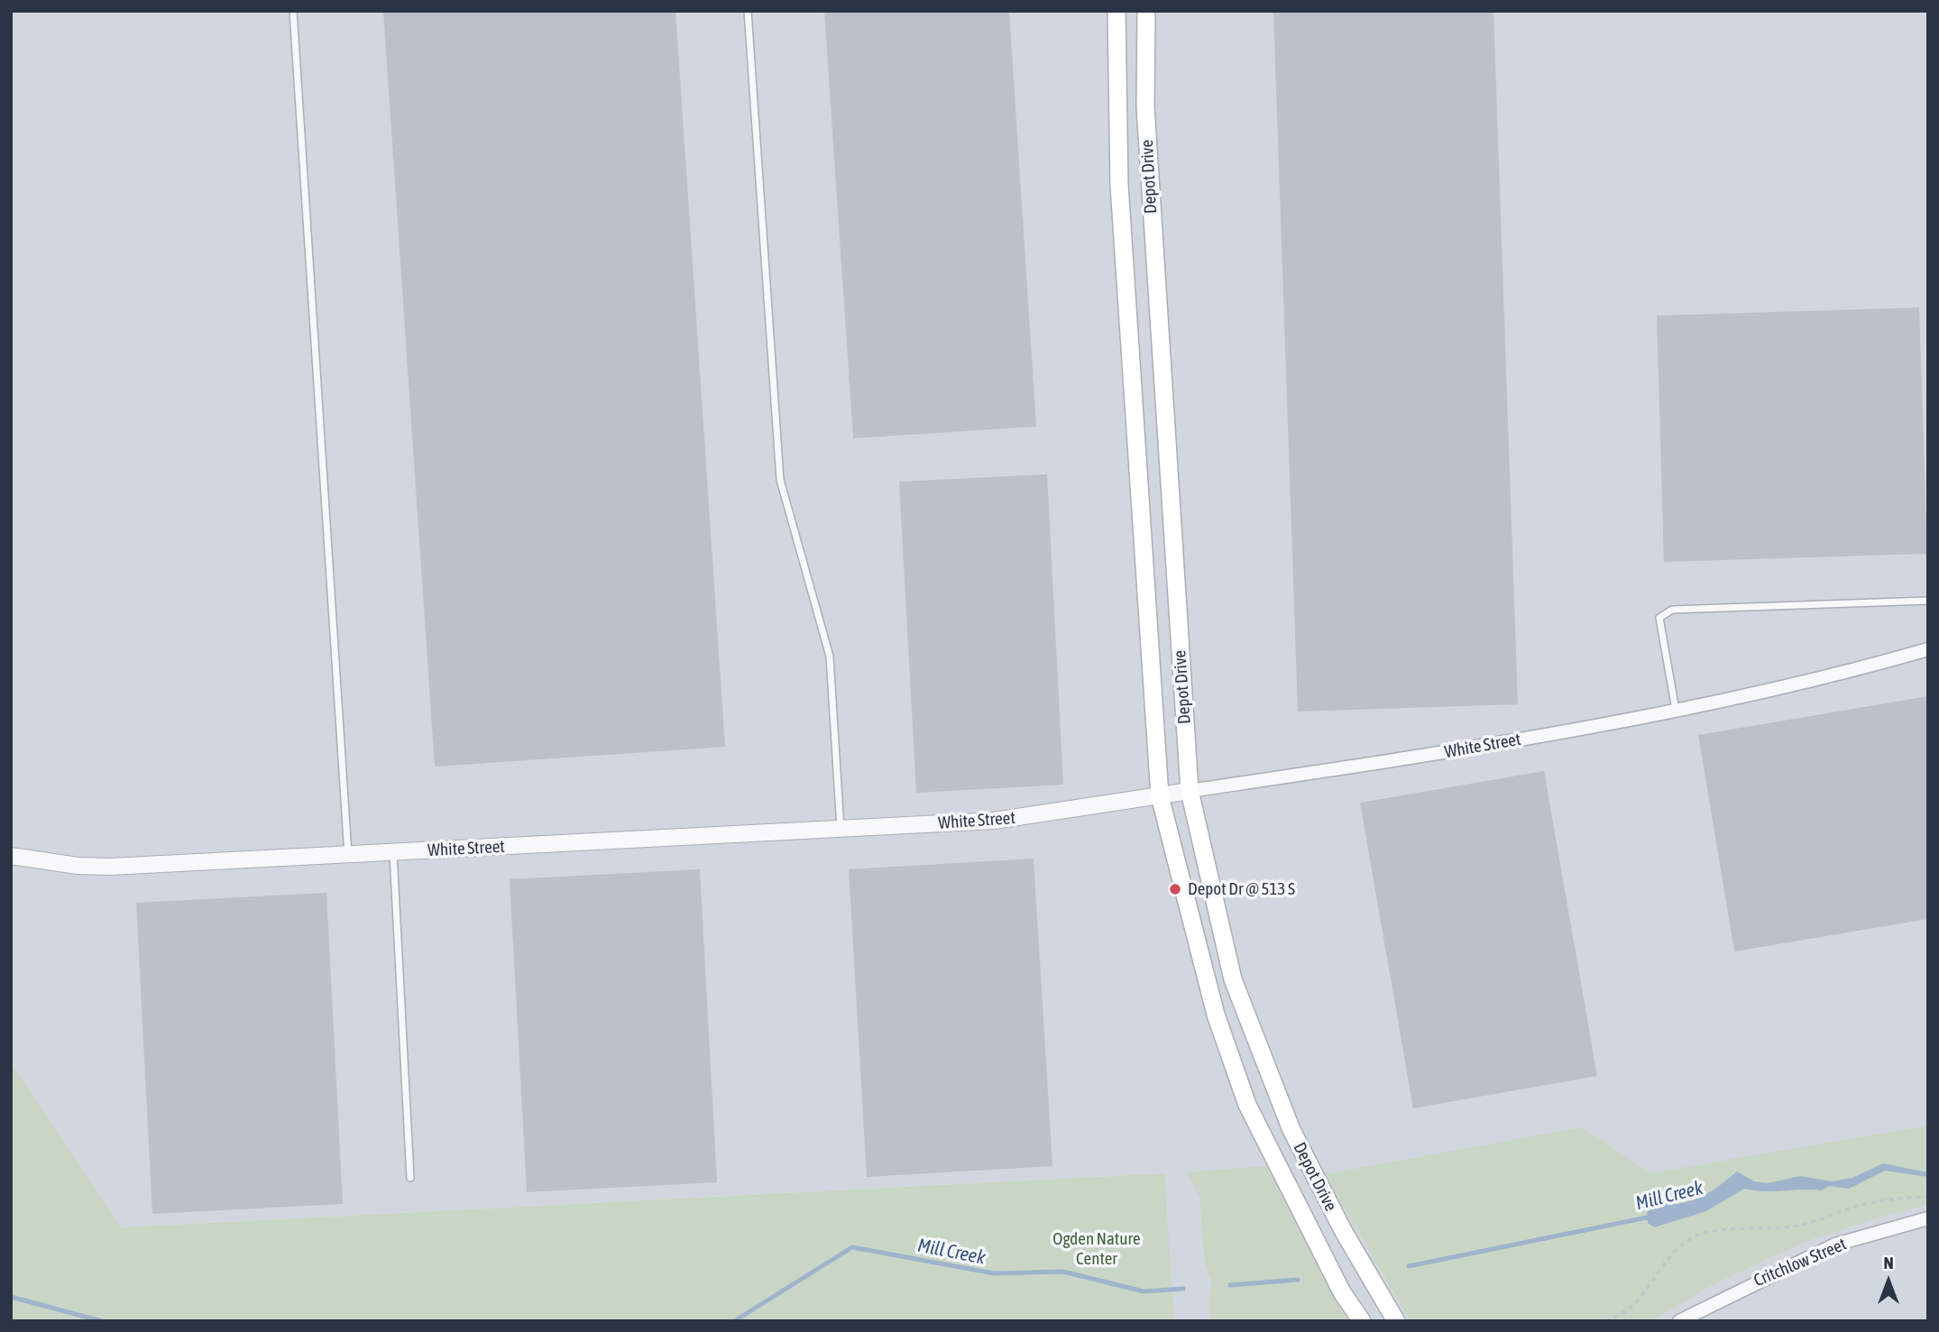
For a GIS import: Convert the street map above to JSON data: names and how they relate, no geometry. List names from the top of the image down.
{
  "streets": {
    "main road": ["Depot Drive"],
    "street": ["White Street", "Critchlow Street"]
  },
  "crossings": [
    ["Depot Drive", "White Street"]
  ],
  "water": ["Mill Creek"],
  "parks": ["Ogden Nature Center"],
  "places": ["Depot Dr @ 513 S"],
  "north": "top"
}
